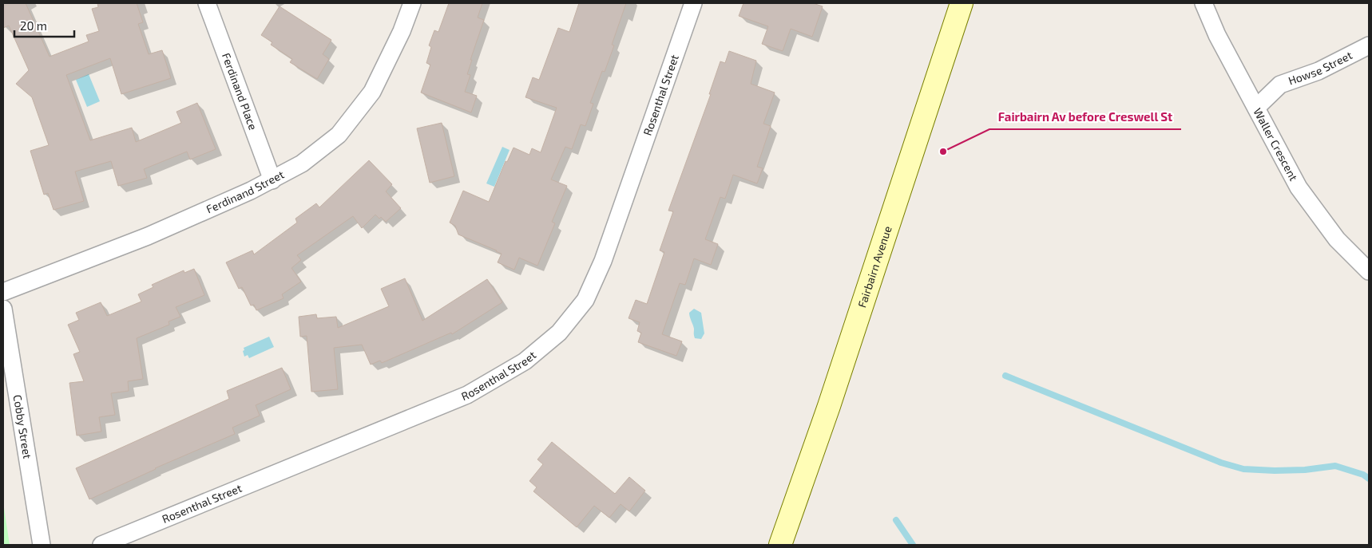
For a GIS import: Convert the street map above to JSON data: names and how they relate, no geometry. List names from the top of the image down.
{
  "streets": {
    "main road": ["Fairbairn Avenue"],
    "street": [
      "Howse Street",
      "Ferdinand Place",
      "Rosenthal Street",
      "Waller Crescent",
      "Ferdinand Street",
      "Cobby Street"
    ]
  },
  "crossings": [
    ["Howse Street", "Waller Crescent"],
    ["Ferdinand Place", "Ferdinand Street"]
  ],
  "places": ["Fairbairn Av before Creswell St"],
  "scale_bar": "20 m"
}
